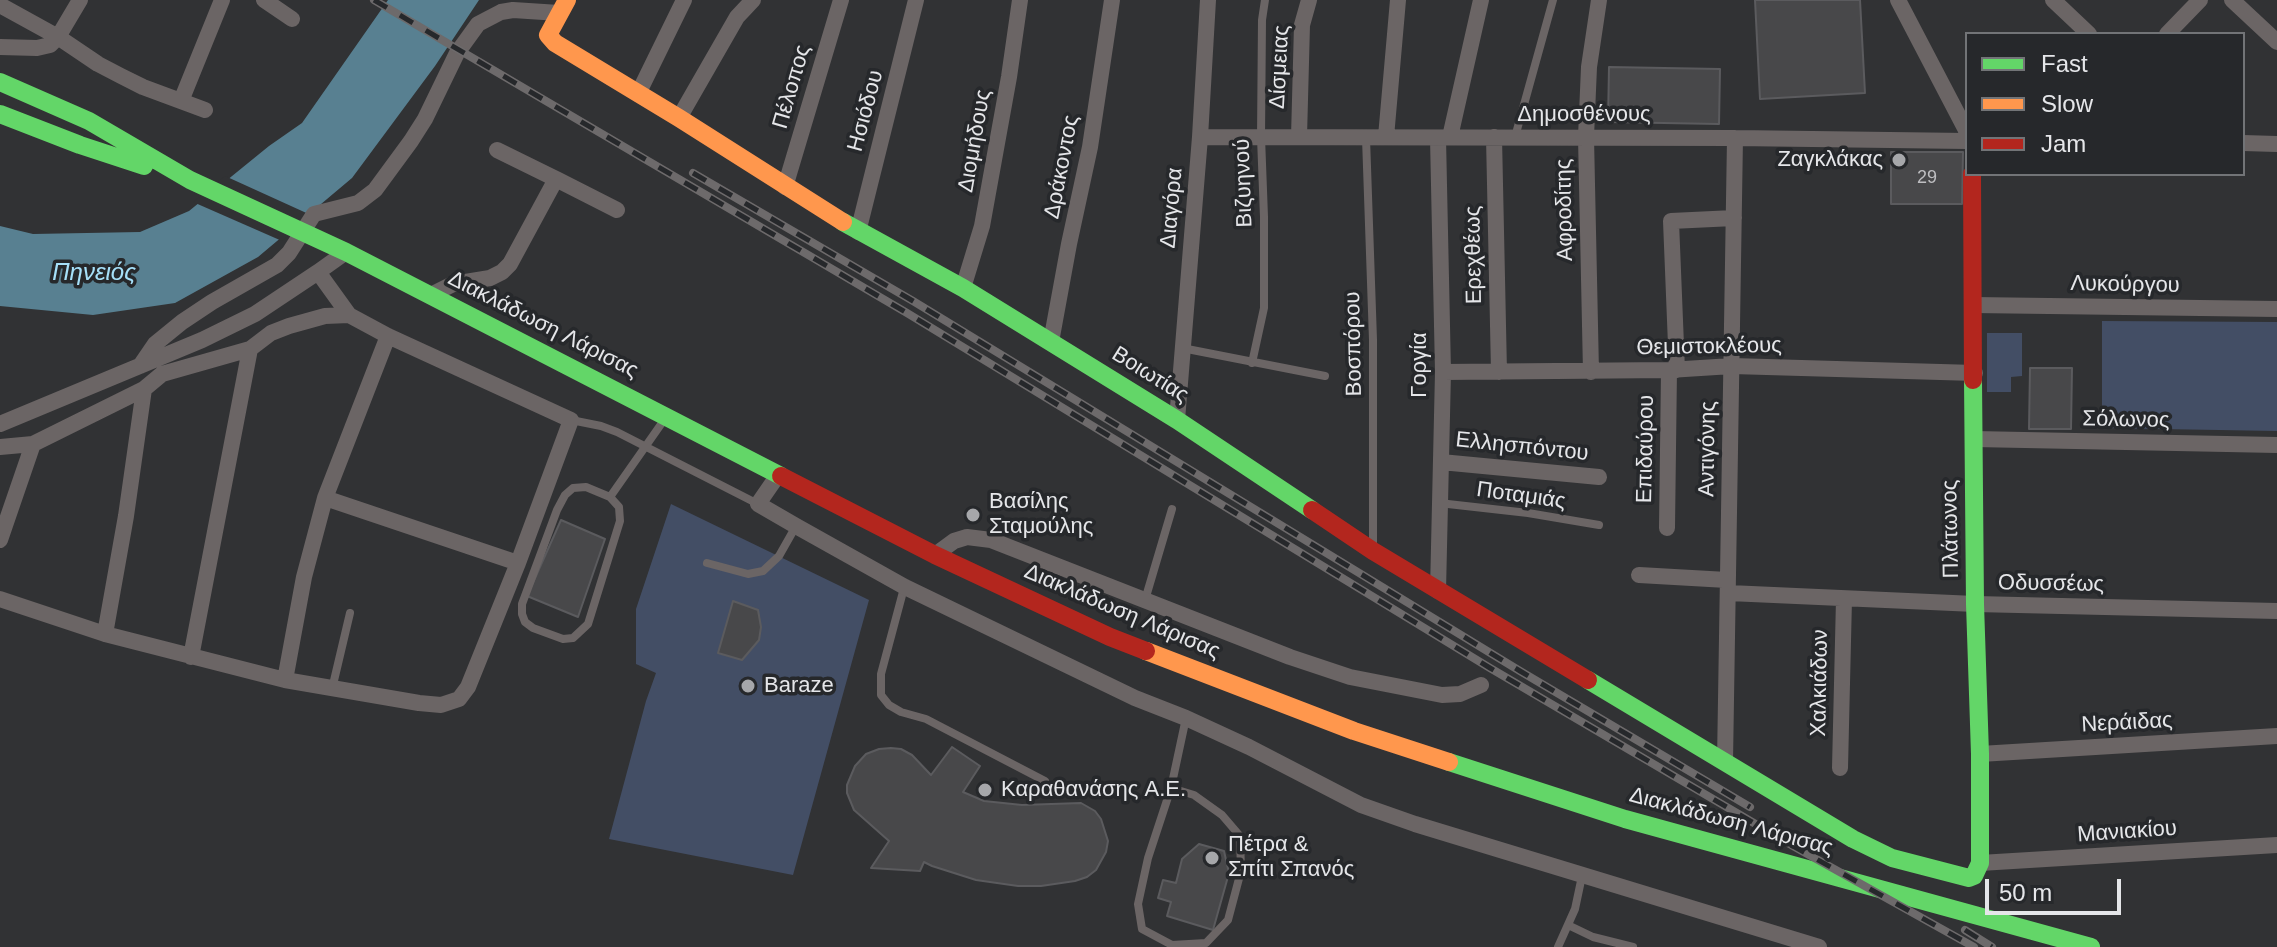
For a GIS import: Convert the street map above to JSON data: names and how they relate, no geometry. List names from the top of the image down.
{
  "streets": {
    "main road": ["Διακλάδωση Λάρισας", "Βοιωτίας", "Πλάτωνος"],
    "street": [
      "Δίσμειας",
      "Πέλοπος",
      "Ησιόδου",
      "Δημοσθένους",
      "Διομήδους",
      "Δράκοντος",
      "Διαγόρα",
      "Αφροδίτης",
      "Ερεχθέως",
      "Λυκούργου",
      "Θεμιστοκλέους",
      "Γοργία",
      "Σόλωνος",
      "Ελλησπόντου",
      "Επιδαύρου",
      "Αντιγόνης",
      "Οδυσσέως",
      "Χαλκιάδων",
      "Νεράιδας",
      "Μανιακίου"
    ],
    "lane": ["Βιζυηνού", "Βοσπόρου", "Ποταμιάς"]
  },
  "crossings": [
    ["Δίσμειας", "Δημοσθένους"],
    ["Πέλοπος", "Βοιωτίας"],
    ["Ησιόδου", "Βοιωτίας"],
    ["Δημοσθένους", "Βιζυηνού"],
    ["Δημοσθένους", "Διαγόρα"],
    ["Δημοσθένους", "Αφροδίτης"],
    ["Δημοσθένους", "Ερεχθέως"],
    ["Δημοσθένους", "Βοσπόρου"],
    ["Δημοσθένους", "Γοργία"],
    ["Δημοσθένους", "Αντιγόνης"],
    ["Διομήδους", "Βοιωτίας"],
    ["Δράκοντος", "Βοιωτίας"],
    ["Διαγόρα", "Βοιωτίας"],
    ["Αφροδίτης", "Θεμιστοκλέους"],
    ["Ερεχθέως", "Θεμιστοκλέους"],
    ["Λυκούργου", "Πλάτωνος"],
    ["Βοσπόρου", "Βοιωτίας"],
    ["Θεμιστοκλέους", "Γοργία"],
    ["Θεμιστοκλέους", "Επιδαύρου"],
    ["Θεμιστοκλέους", "Αντιγόνης"],
    ["Θεμιστοκλέους", "Πλάτωνος"],
    ["Γοργία", "Βοιωτίας"],
    ["Γοργία", "Ελλησπόντου"],
    ["Γοργία", "Ποταμιάς"],
    ["Βοιωτίας", "Αντιγόνης"],
    ["Βοιωτίας", "Πλάτωνος"],
    ["Βοιωτίας", "Μανιακίου"],
    ["Σόλωνος", "Πλάτωνος"],
    ["Επιδαύρου", "Αντιγόνης"],
    ["Αντιγόνης", "Οδυσσέως"],
    ["Πλάτωνος", "Οδυσσέως"],
    ["Πλάτωνος", "Νεράιδας"],
    ["Πλάτωνος", "Μανιακίου"],
    ["Οδυσσέως", "Χαλκιάδων"]
  ],
  "water": ["Πηνειός"],
  "places": [
    "Ζαγκλάκας",
    "Βασίλης Σταμούλης",
    "Baraze",
    "Καραθανάσης Α.Ε.",
    "Πέτρα & Σπίτι Σπανός"
  ],
  "house_numbers": ["29"],
  "legend": ["Fast", "Slow", "Jam"],
  "scale_bar": "50 m"
}
